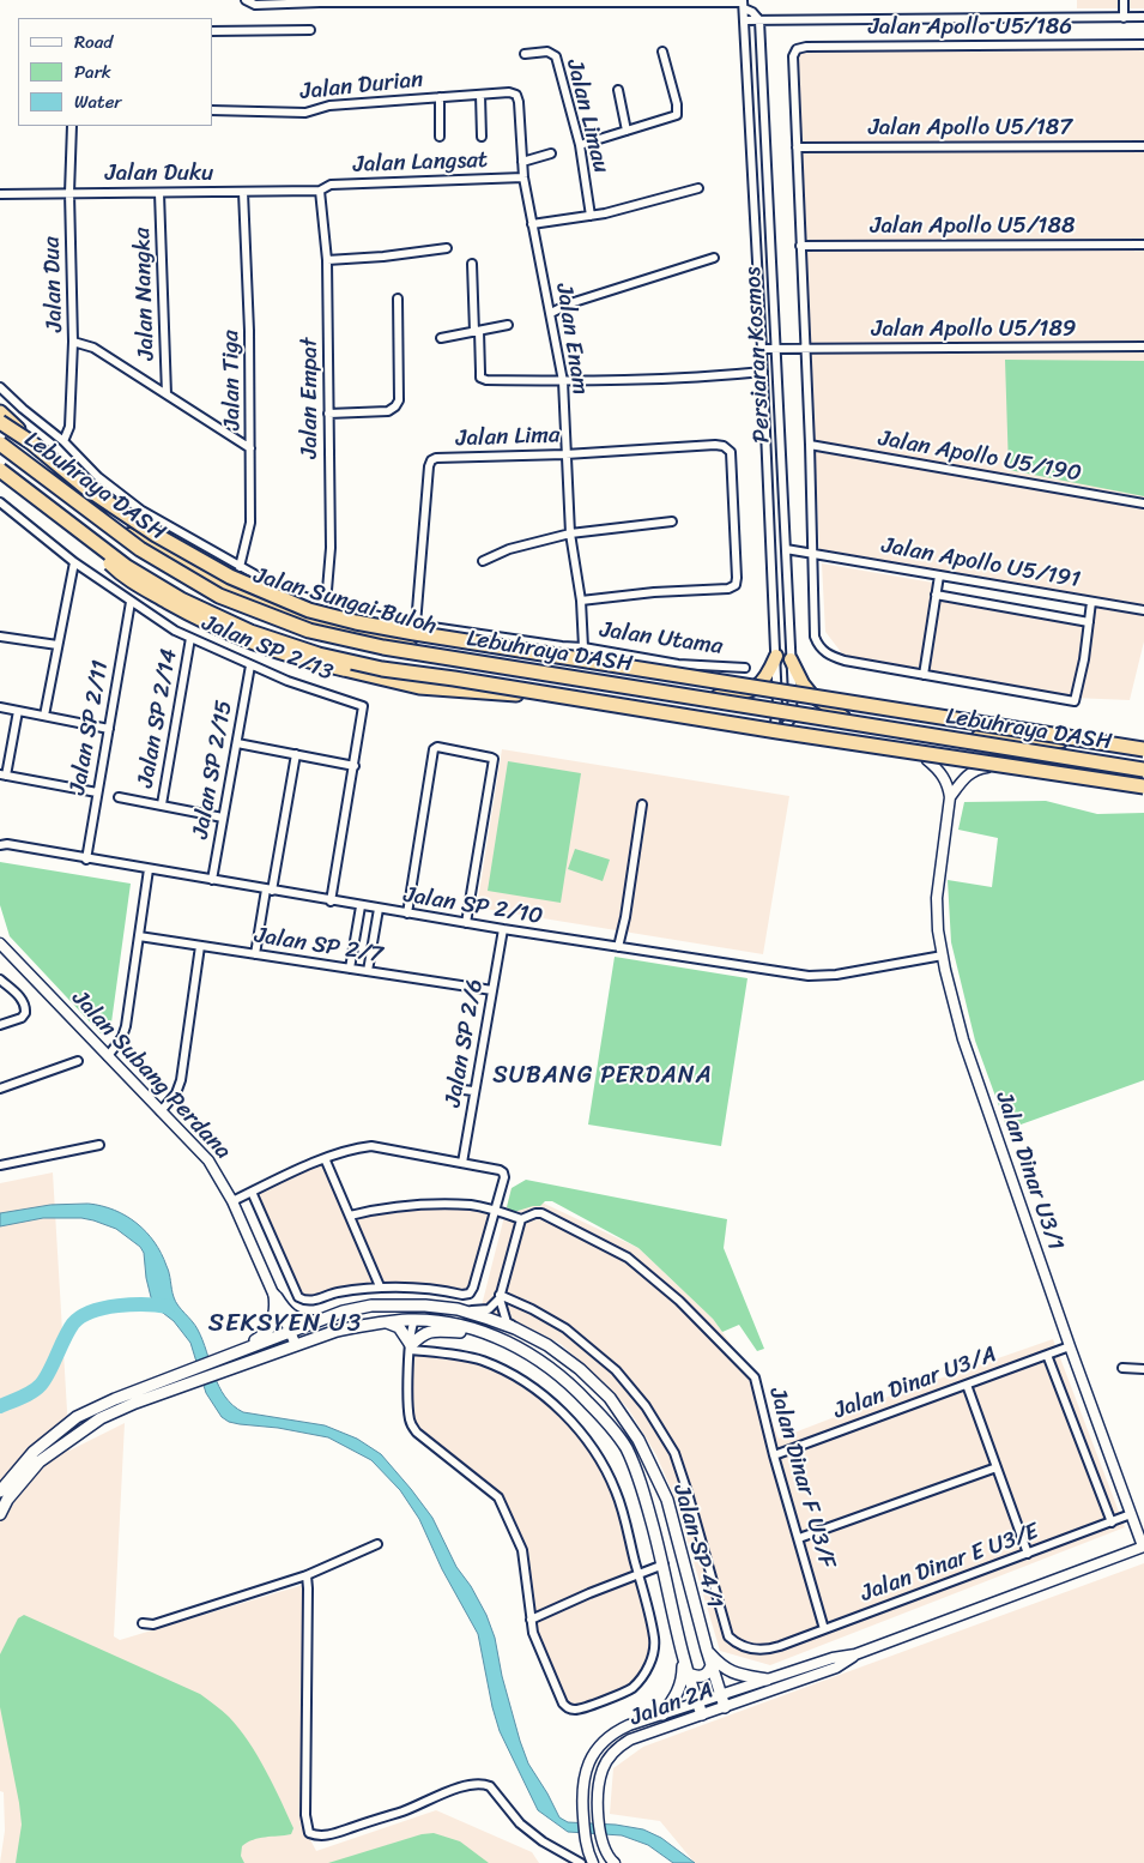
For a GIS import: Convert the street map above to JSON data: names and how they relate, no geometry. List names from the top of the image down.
{
  "streets": {
    "highway": ["Lebuhraya DASH", "Jalan Sungai Buloh"],
    "main road": ["Jalan SP 4/1"],
    "street": [
      "Jalan Apollo U5/186",
      "Jalan Durian",
      "Jalan Limau",
      "Jalan Apollo U5/187",
      "Jalan Langsat",
      "Jalan Duku",
      "Jalan Apollo U5/188",
      "Jalan Dua",
      "Jalan Nangka",
      "Jalan Apollo U5/189",
      "Jalan Enam",
      "Persiaran Kosmos",
      "Jalan Tiga",
      "Jalan Empat",
      "Jalan Lima",
      "Jalan Apollo U5/190",
      "Jalan Apollo U5/191",
      "Jalan Utama",
      "Jalan SP 2/13",
      "Jalan SP 2/14",
      "Jalan SP 2/11",
      "Jalan SP 2/15",
      "Jalan SP 2/10",
      "Jalan SP 2/7",
      "Jalan SP 2/6",
      "Jalan Subang Perdana",
      "Jalan Dinar U3/1",
      "Jalan Dinar U3/A",
      "Jalan Dinar F U3/F",
      "Jalan Dinar E U3/E",
      "Jalan 2A"
    ]
  },
  "crossings": [
    ["Jalan Apollo U5/186", "Jalan Apollo U5/187"],
    ["Jalan Durian", "Jalan Enam"],
    ["Jalan Langsat", "Jalan Duku"],
    ["Jalan Langsat", "Jalan Enam"],
    ["Jalan Langsat", "Jalan Empat"],
    ["Jalan Duku", "Jalan Dua"],
    ["Jalan Duku", "Jalan Nangka"],
    ["Jalan Duku", "Jalan Tiga"],
    ["Jalan Duku", "Jalan Empat"],
    ["Jalan Dua", "Jalan Utama"],
    ["Jalan Apollo U5/189", "Persiaran Kosmos"],
    ["Jalan Enam", "Jalan Lima"],
    ["Jalan Enam", "Jalan Utama"],
    ["Persiaran Kosmos", "Jalan Apollo U5/191"],
    ["Persiaran Kosmos", "Jalan Sungai Buloh"],
    ["Jalan Tiga", "Jalan Utama"],
    ["Jalan Empat", "Jalan Utama"],
    ["Jalan Lima", "Jalan Utama"],
    ["Lebuhraya DASH", "Jalan Sungai Buloh"],
    ["Jalan SP 2/13", "Jalan SP 2/14"],
    ["Jalan SP 2/13", "Jalan SP 2/11"],
    ["Jalan SP 2/13", "Jalan SP 2/15"],
    ["Jalan SP 2/13", "Jalan SP 2/10"],
    ["Jalan SP 2/11", "Jalan SP 2/10"],
    ["Jalan SP 2/15", "Jalan SP 2/10"],
    ["Jalan SP 2/10", "Jalan SP 2/6"],
    ["Jalan SP 2/10", "Jalan Dinar U3/1"],
    ["Jalan SP 2/7", "Jalan SP 2/6"],
    ["Jalan Subang Perdana", "Jalan SP 4/1"],
    ["Jalan Dinar U3/1", "Jalan Dinar U3/A"],
    ["Jalan Dinar U3/1", "Jalan Dinar E U3/E"],
    ["Jalan Dinar U3/A", "Jalan Dinar F U3/F"],
    ["Jalan Dinar F U3/F", "Jalan Dinar E U3/E"],
    ["Jalan SP 4/1", "Jalan 2A"]
  ],
  "districts": ["SUBANG PERDANA", "SEKSYEN U3"],
  "legend": ["Road", "Park", "Water"]
}
